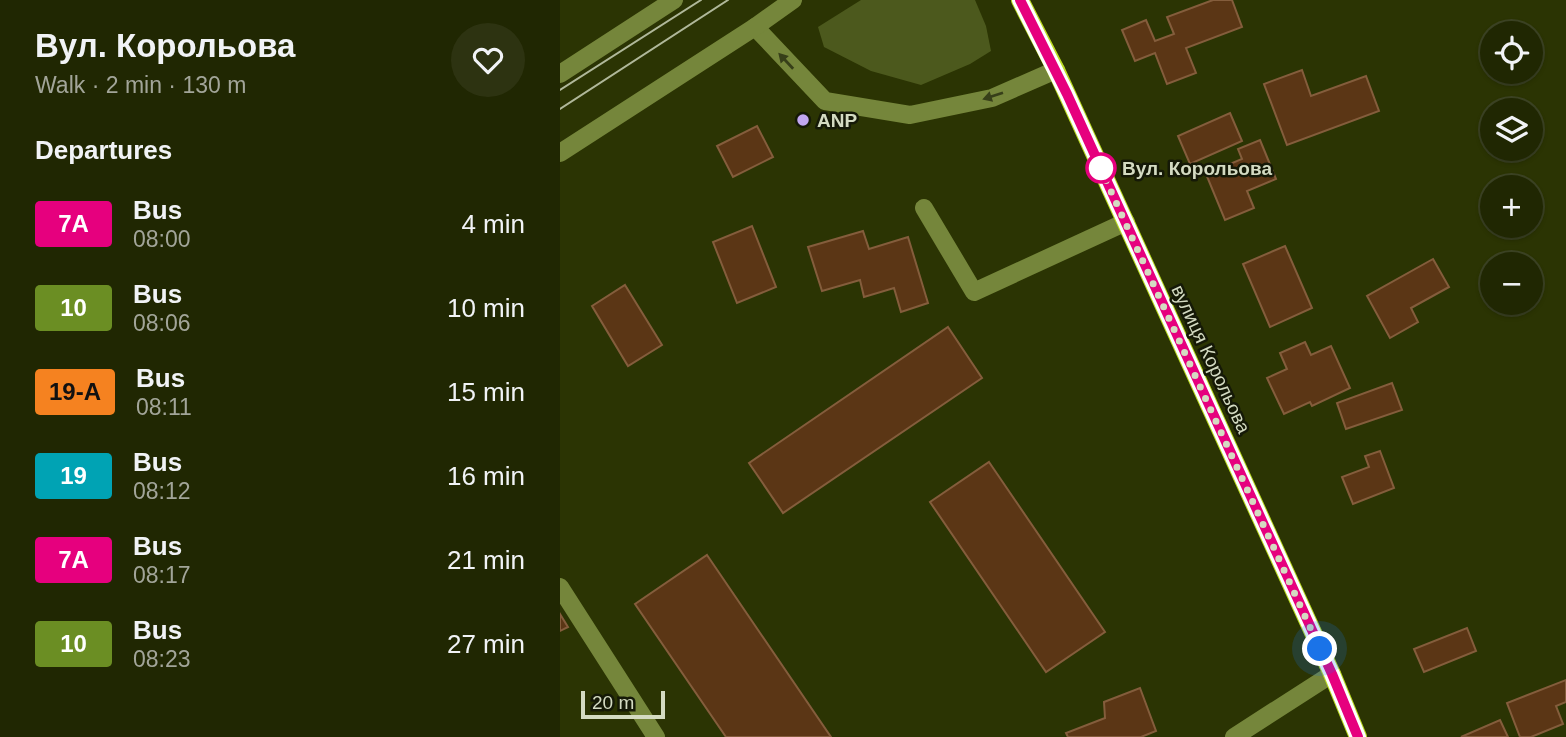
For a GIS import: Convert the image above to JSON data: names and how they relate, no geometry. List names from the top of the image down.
{
  "streets": {
    "main road": ["вулиця Корольова"]
  },
  "places": ["ANP", "Вул. Корольова"],
  "lines": ["bus line 7А"],
  "scale_bar": "20 m",
  "page": {
    "heading": [
      ["Вул. Корольова", "Walk · 2 min · 130 m"],
      "Departures"
    ],
    "map_buttons": ["+", "−"],
    "list": [
      {
        "mark": "7А",
        "name": "Bus",
        "note": "08:00",
        "value": "4 min"
      },
      {
        "mark": "10",
        "name": "Bus",
        "note": "08:06",
        "value": "10 min"
      },
      {
        "mark": "19-А",
        "name": "Bus",
        "note": "08:11",
        "value": "15 min"
      },
      {
        "mark": "19",
        "name": "Bus",
        "note": "08:12",
        "value": "16 min"
      },
      {
        "mark": "7А",
        "name": "Bus",
        "note": "08:17",
        "value": "21 min"
      },
      {
        "mark": "10",
        "name": "Bus",
        "note": "08:23",
        "value": "27 min"
      }
    ],
    "scale": "20 m"
  }
}
